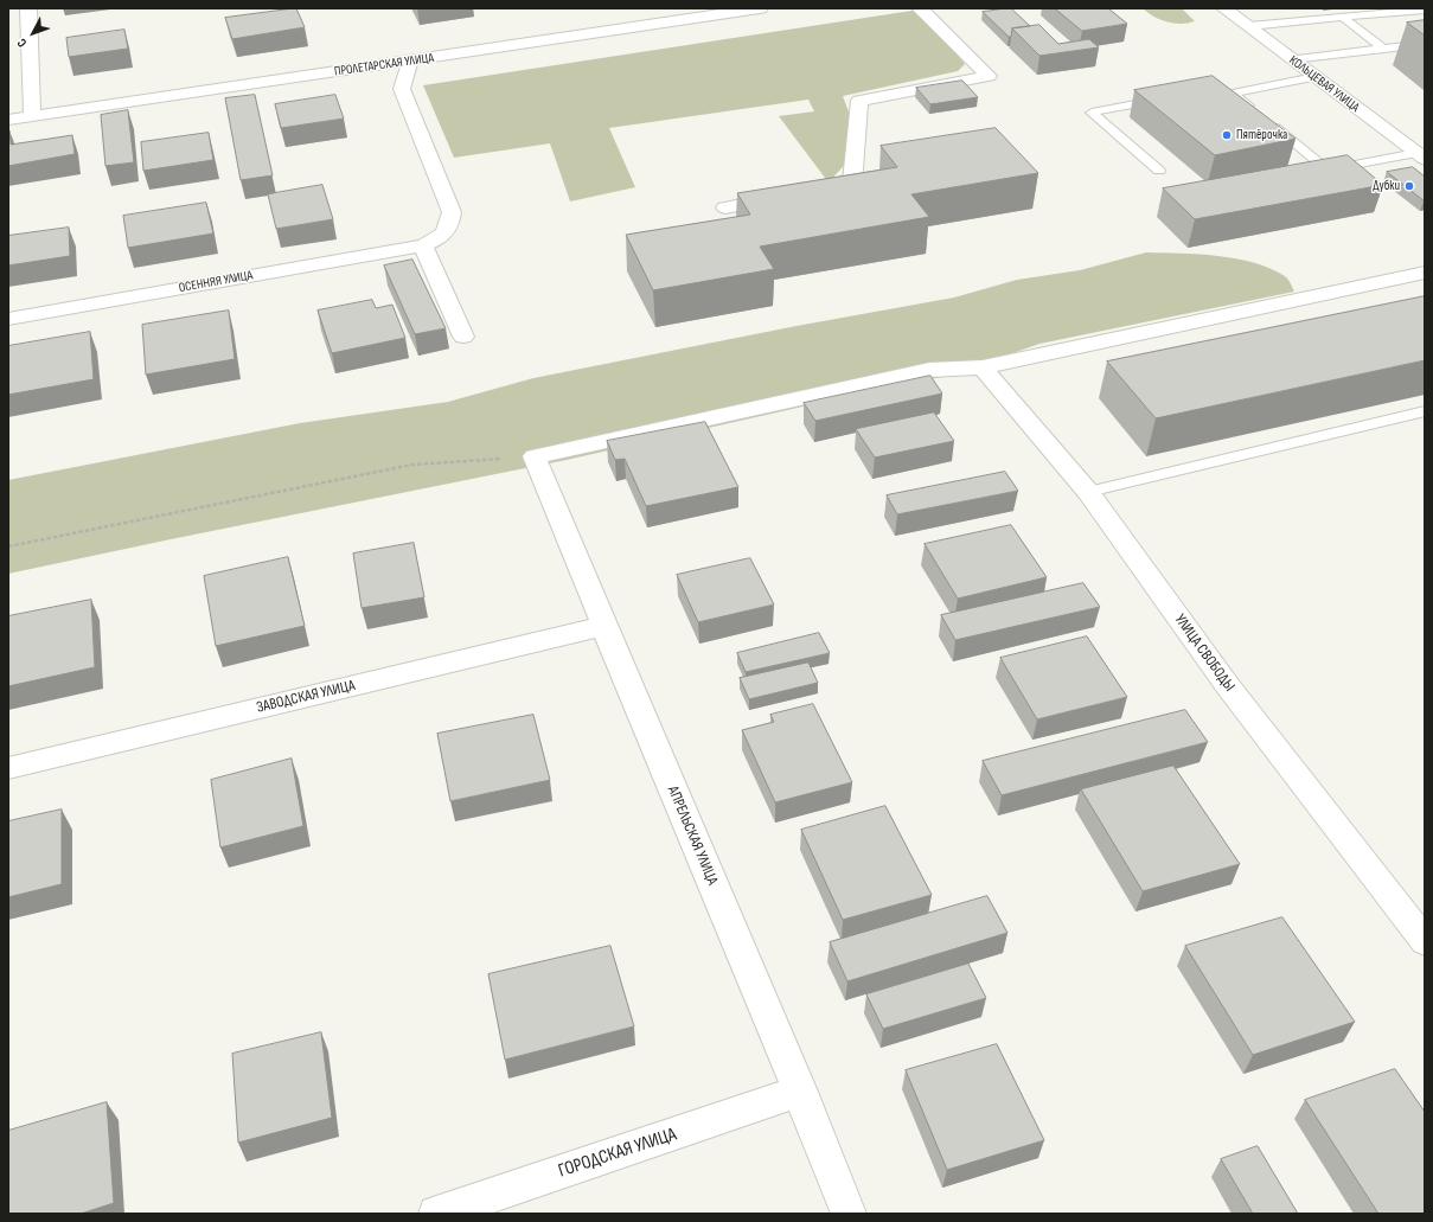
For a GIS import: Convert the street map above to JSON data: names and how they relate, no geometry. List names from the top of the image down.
{
  "streets": {
    "street": [
      "ПРОЛЕТАРСКАЯ УЛИЦА",
      "КОЛЬЦЕВАЯ УЛИЦА",
      "ОСЕННЯЯ УЛИЦА",
      "УЛИЦА СВОБОДЫ",
      "ЗАВОДСКАЯ УЛИЦА",
      "АПРЕЛЬСКАЯ УЛИЦА",
      "ГОРОДСКАЯ УЛИЦА"
    ]
  },
  "crossings": [
    ["ПРОЛЕТАРСКАЯ УЛИЦА", "ОСЕННЯЯ УЛИЦА"],
    ["ЗАВОДСКАЯ УЛИЦА", "АПРЕЛЬСКАЯ УЛИЦА"],
    ["АПРЕЛЬСКАЯ УЛИЦА", "ГОРОДСКАЯ УЛИЦА"]
  ],
  "places": ["Пятёрочка", "Дубки"],
  "north": "bottom left"
}
